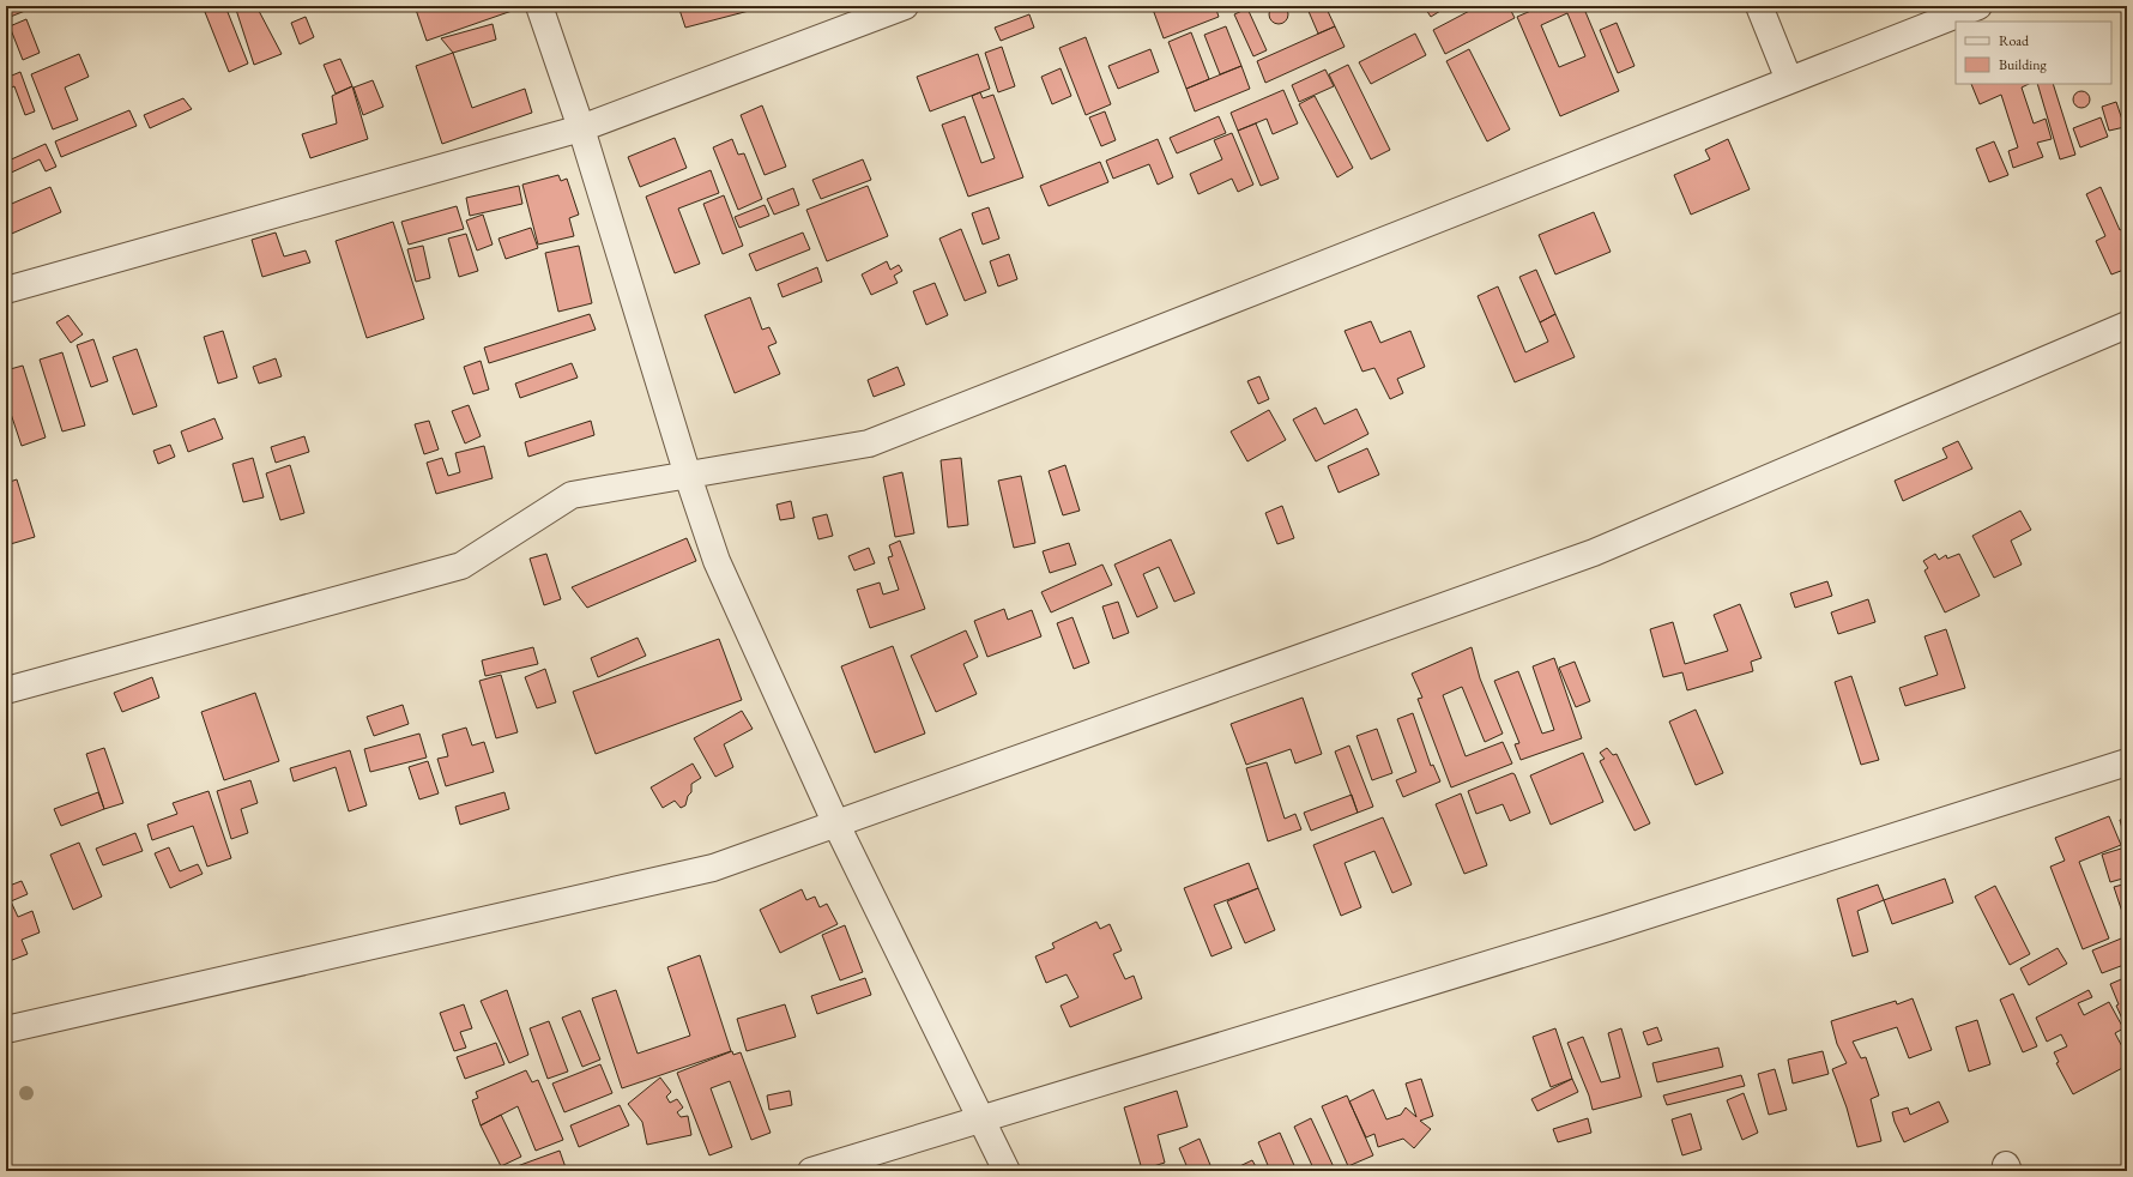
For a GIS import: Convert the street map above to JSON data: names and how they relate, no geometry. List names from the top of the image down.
{
  "legend": ["Road", "Building"]
}
